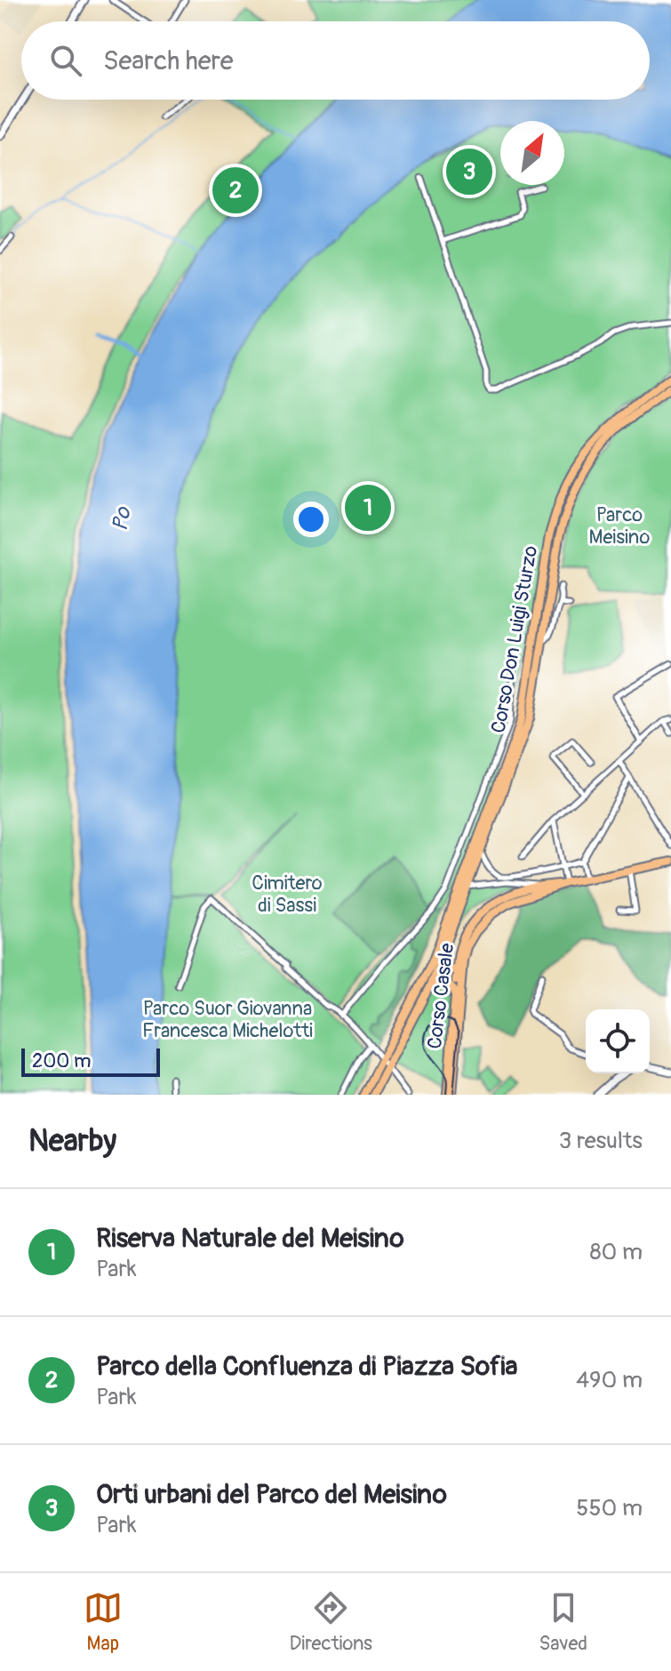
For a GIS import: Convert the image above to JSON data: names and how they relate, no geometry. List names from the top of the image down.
{
  "streets": {
    "main road": ["Corso Don Luigi Sturzo", "Corso Casale"]
  },
  "water": ["Po"],
  "parks": ["Parco Meisino", "Cimitero di Sassi", "Parco Suor Giovanna Francesca Michelotti"],
  "scale_bar": "200 m",
  "north": "top right",
  "page": {
    "search": "Search here",
    "pins": ["3", "2", "1"],
    "scale": "200 m",
    "heading": ["Nearby", "3 results"],
    "list": [
      {
        "mark": "1",
        "name": "Riserva Naturale del Meisino",
        "note": "Park",
        "value": "80 m"
      },
      {
        "mark": "2",
        "name": "Parco della Confluenza di Piazza Sofia",
        "note": "Park",
        "value": "490 m"
      },
      {
        "mark": "3",
        "name": "Orti urbani del Parco del Meisino",
        "note": "Park",
        "value": "550 m"
      }
    ],
    "nav": ["Map", "Directions", "Saved"]
  }
}
